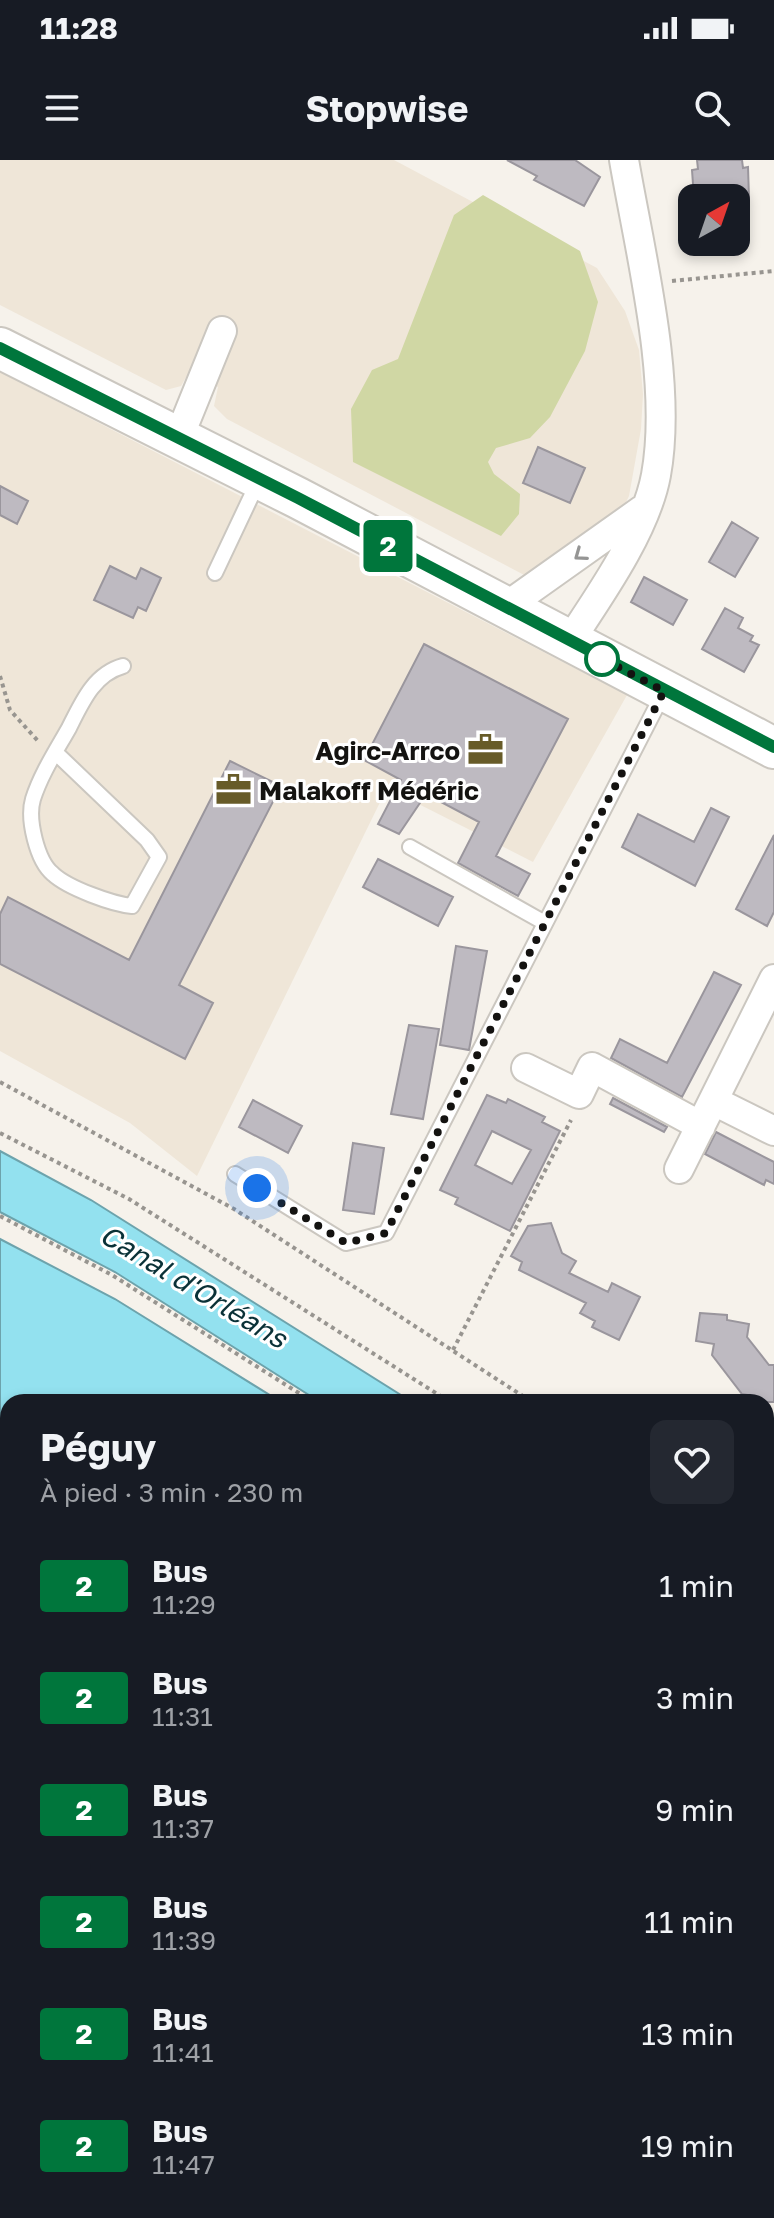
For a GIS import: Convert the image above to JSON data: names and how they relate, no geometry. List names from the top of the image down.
{
  "water": ["Canal d'Orléans"],
  "places": {
    "office": ["Agirc-Arrco", "Malakoff Médéric"]
  },
  "lines": ["bus line 2"],
  "north": "top right",
  "page": {
    "status": "11:28",
    "header": "Stopwise",
    "on_map": "2",
    "heading": ["Péguy", "À pied · 3 min · 230 m"],
    "list": [
      {
        "mark": "2",
        "name": "Bus",
        "note": "11:29",
        "value": "1 min"
      },
      {
        "mark": "2",
        "name": "Bus",
        "note": "11:31",
        "value": "3 min"
      },
      {
        "mark": "2",
        "name": "Bus",
        "note": "11:37",
        "value": "9 min"
      },
      {
        "mark": "2",
        "name": "Bus",
        "note": "11:39",
        "value": "11 min"
      },
      {
        "mark": "2",
        "name": "Bus",
        "note": "11:41",
        "value": "13 min"
      },
      {
        "mark": "2",
        "name": "Bus",
        "note": "11:47",
        "value": "19 min"
      }
    ]
  }
}
